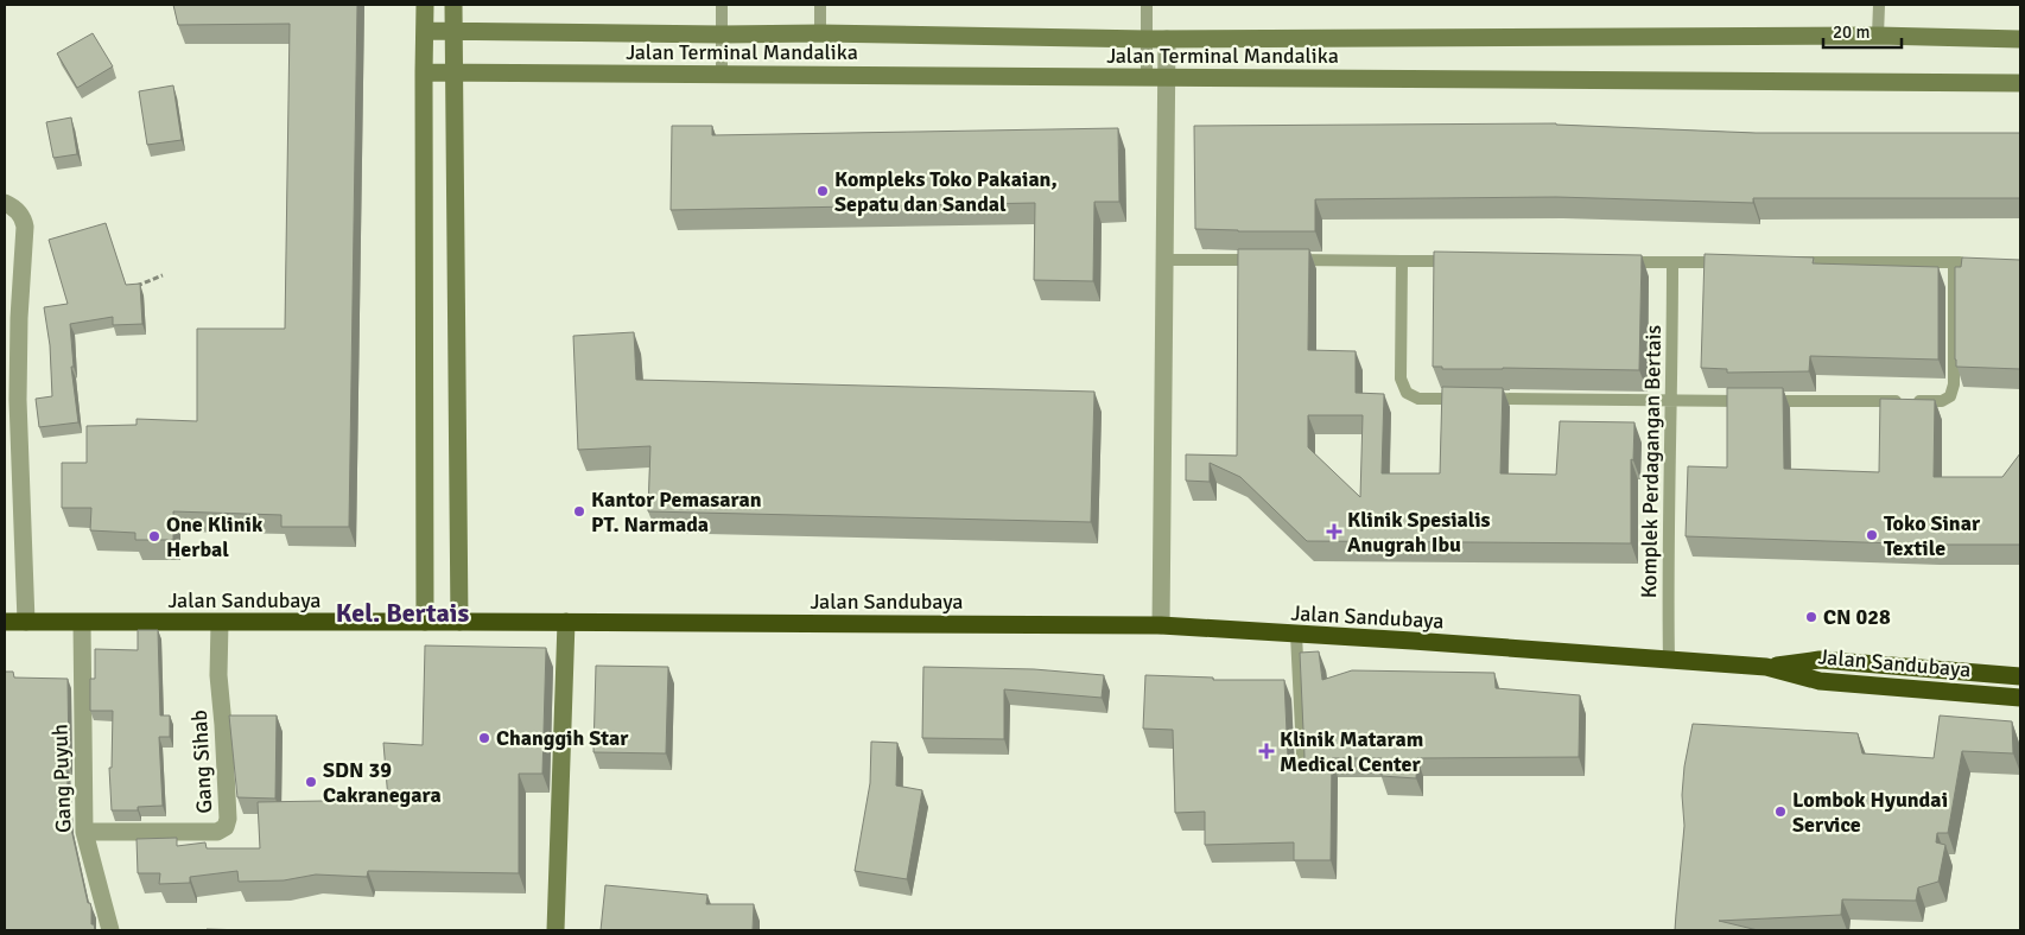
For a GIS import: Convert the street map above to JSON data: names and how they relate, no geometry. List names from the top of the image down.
{
  "streets": {
    "highway": ["Jalan Sandubaya"],
    "street": ["Jalan Terminal Mandalika", "Gang Sihab", "Gang Puyuh"],
    "lane": ["Komplek Perdagangan Bertais"]
  },
  "crossings": [
    ["Komplek Perdagangan Bertais", "Jalan Sandubaya"],
    ["Jalan Sandubaya", "Gang Sihab"],
    ["Jalan Sandubaya", "Gang Puyuh"],
    ["Gang Sihab", "Gang Puyuh"]
  ],
  "districts": ["Kel. Bertais"],
  "places": {
    "other": [
      "Kompleks Toko Pakaian, Sepatu dan Sandal",
      "Kantor Pemasaran PT. Narmada",
      "Toko Sinar Textile",
      "One Klinik Herbal",
      "CN 028",
      "Changgih Star",
      "SDN 39 Cakranegara",
      "Lombok Hyundai Service"
    ],
    "health": ["Klinik Spesialis Anugrah Ibu", "Klinik Mataram Medical Center"]
  },
  "scale_bar": "20 m"
}
